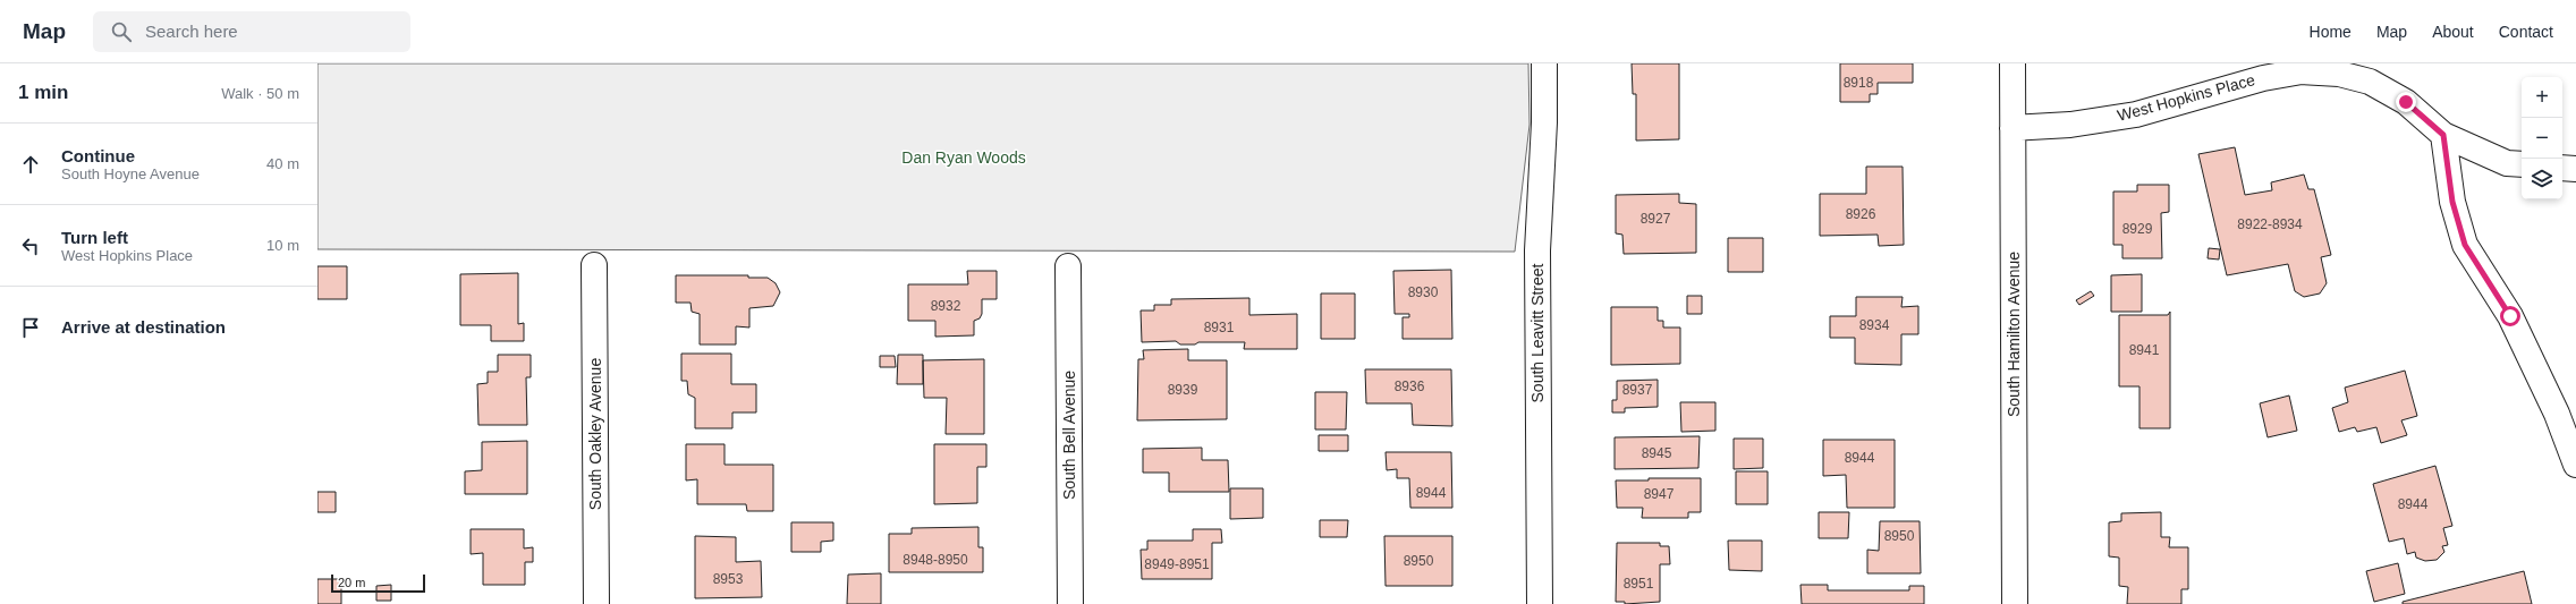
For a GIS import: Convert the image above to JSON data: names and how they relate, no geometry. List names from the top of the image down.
{
  "streets": {
    "street": [
      "West Hopkins Place",
      "South Leavitt Street",
      "South Hamilton Avenue",
      "South Oakley Avenue",
      "South Bell Avenue"
    ]
  },
  "crossings": [
    ["West Hopkins Place", "South Hamilton Avenue"]
  ],
  "parks": ["Dan Ryan Woods"],
  "house_numbers": [
    "8918",
    "8926",
    "8927",
    "8922-8934",
    "8929",
    "8930",
    "8932",
    "8934",
    "8931",
    "8941",
    "8936",
    "8939",
    "8937",
    "8945",
    "8944",
    "8944",
    "8947",
    "8944",
    "8950",
    "8948-8950",
    "8950",
    "8949-8951",
    "8953",
    "8951"
  ],
  "scale_bar": "20 m",
  "page": {
    "header": "Map",
    "search": "Search here",
    "nav": [
      "Home",
      "Map",
      "About",
      "Contact"
    ],
    "heading": ["1 min", "Walk · 50 m"],
    "map_buttons": ["+", "−"],
    "list": [
      ["Continue", "South Hoyne Avenue", "40 m"],
      ["Turn left", "West Hopkins Place", "10 m"],
      "Arrive at destination"
    ],
    "scale": "20 m"
  }
}
